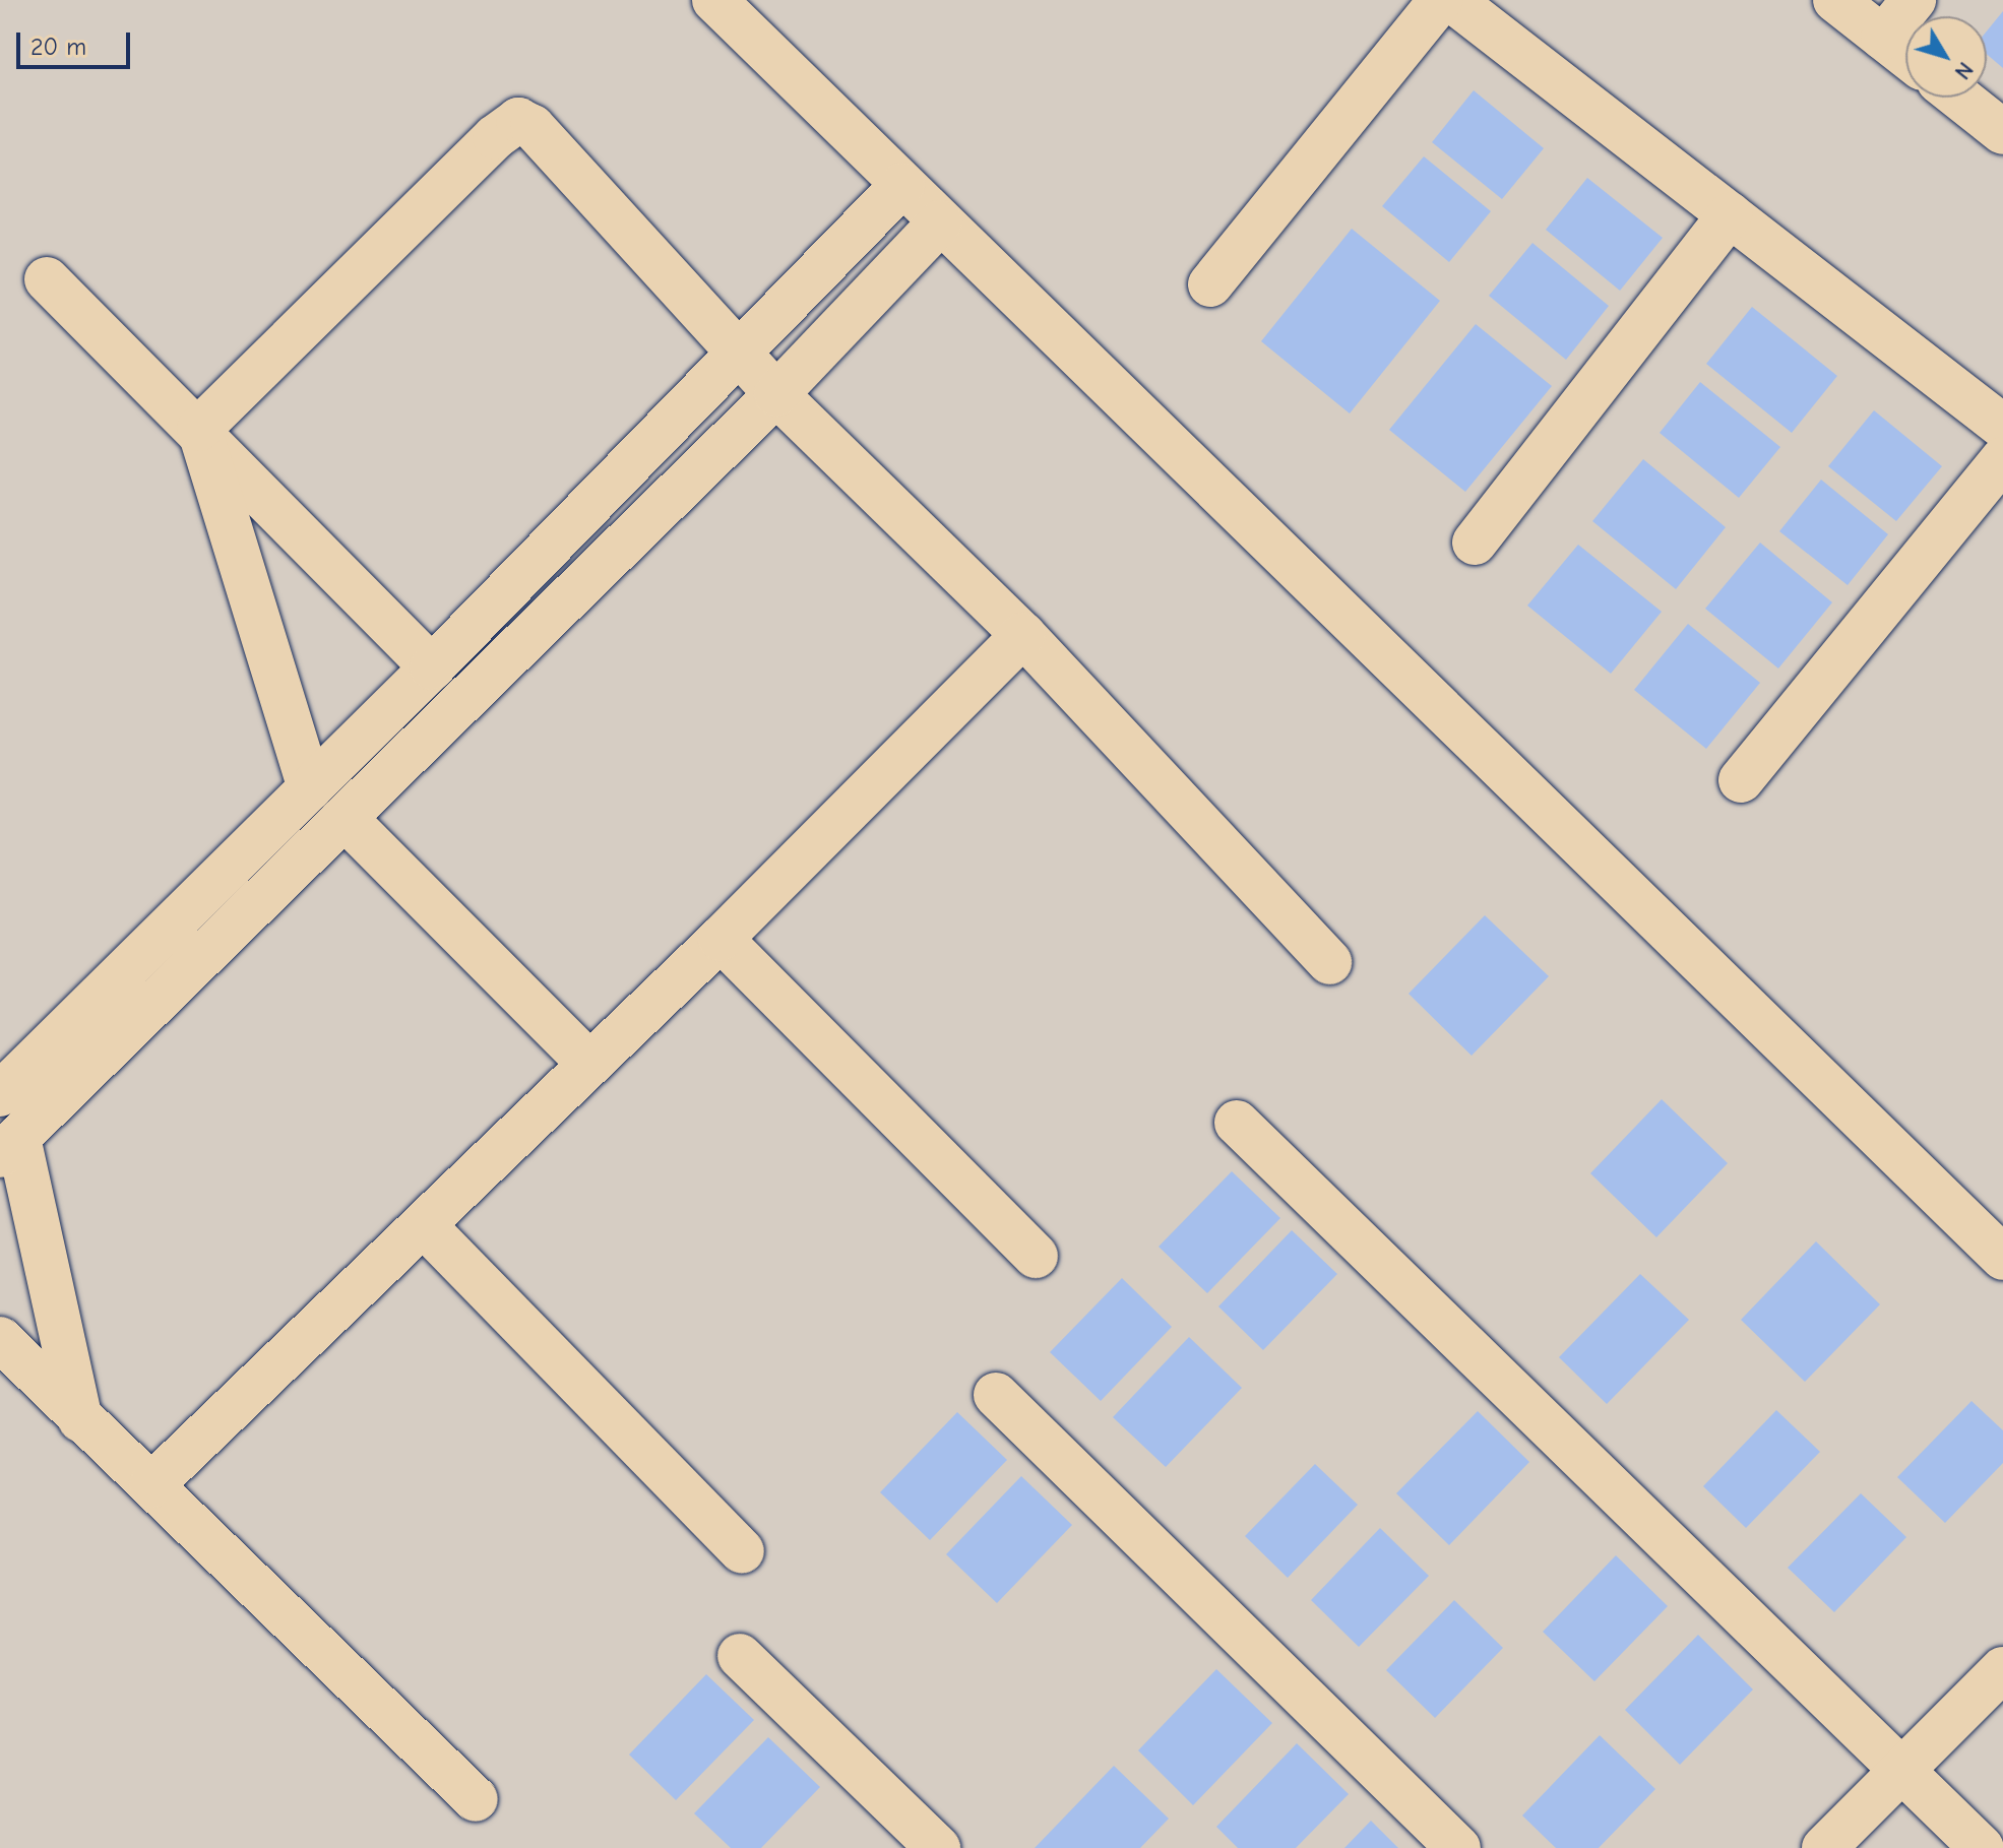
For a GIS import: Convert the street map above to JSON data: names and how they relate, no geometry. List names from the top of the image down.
{
  "scale_bar": "20 m",
  "north": "bottom right"
}
